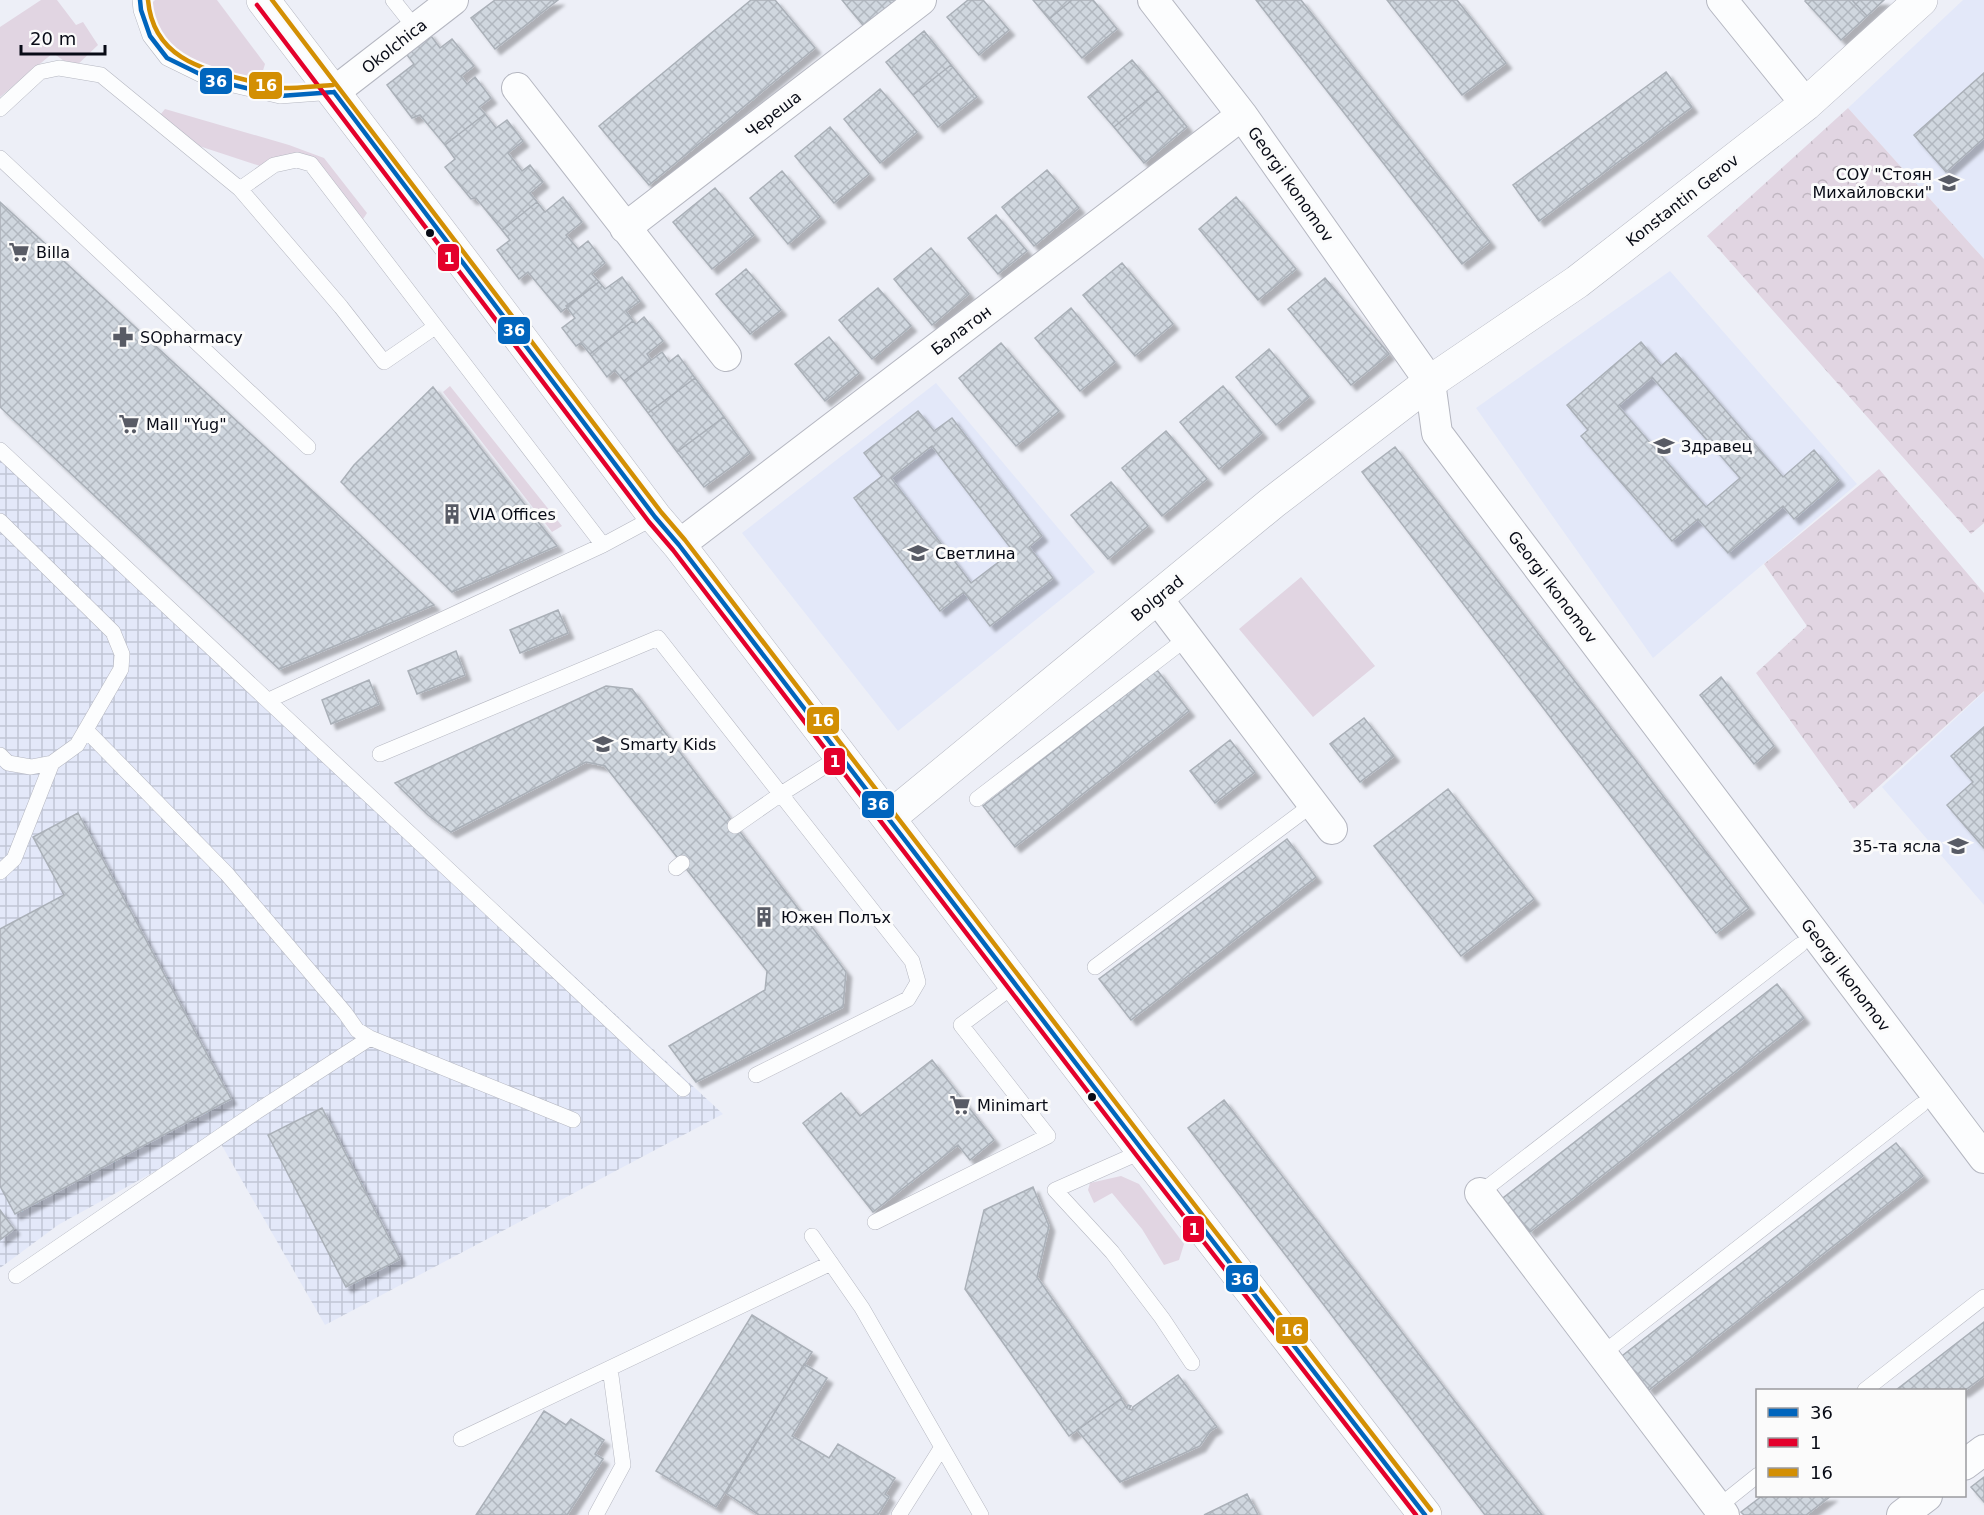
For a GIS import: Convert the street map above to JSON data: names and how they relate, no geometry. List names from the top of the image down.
{
  "streets": {
    "street": [
      "Okolchica",
      "Череша",
      "Georgi Ikonomov",
      "Konstantin Gerov",
      "Балатон",
      "Bolgrad"
    ]
  },
  "crossings": [
    ["Georgi Ikonomov", "Konstantin Gerov"],
    ["Georgi Ikonomov", "Балатон"],
    ["Georgi Ikonomov", "Bolgrad"],
    ["Konstantin Gerov", "Bolgrad"]
  ],
  "places": {
    "school or university": [
      "СОУ \"Стоян Михайловски\"",
      "Здравец",
      "Светлина",
      "Smarty Kids",
      "35-та ясла"
    ],
    "supermarket": ["Billa", "Mall \"Yug\"", "Minimart"],
    "pharmacy": ["SOpharmacy"],
    "building": ["VIA Offices", "Южен Полъх"]
  },
  "lines": ["transit line 36", "transit line 16", "transit line 1"],
  "legend": ["36", "1", "16"],
  "scale_bar": "20 m"
}
